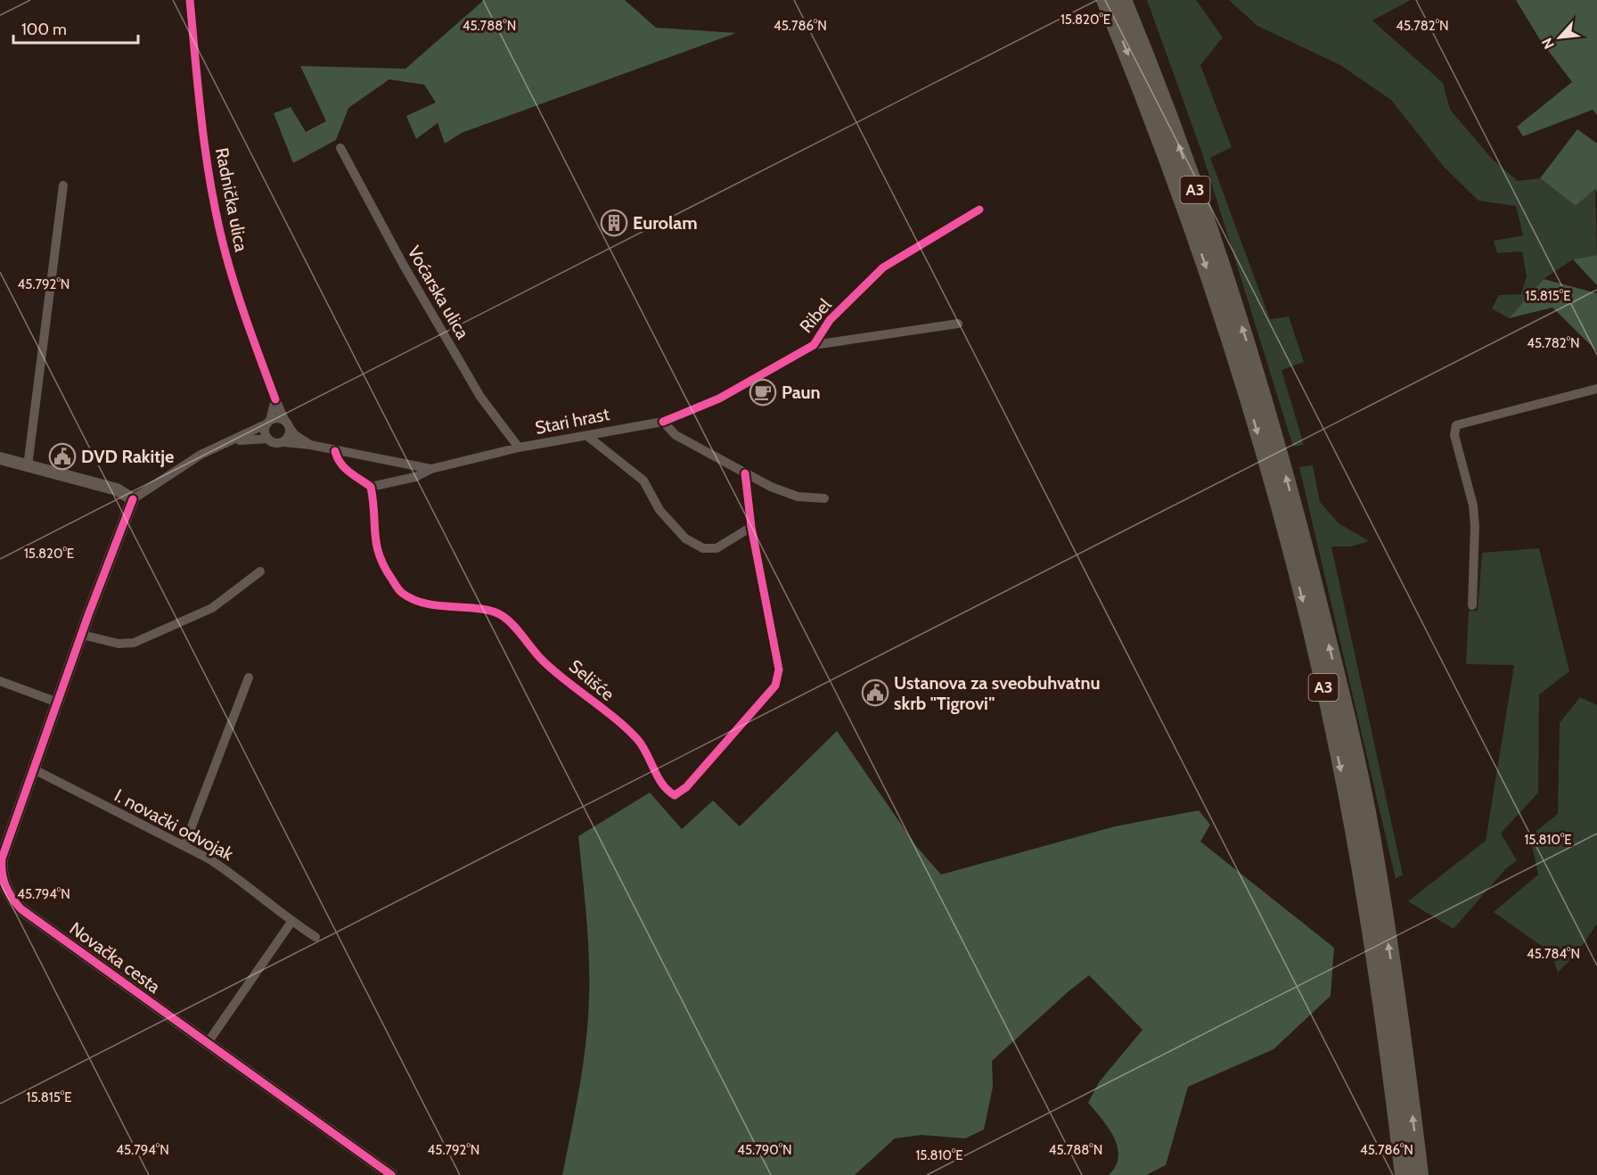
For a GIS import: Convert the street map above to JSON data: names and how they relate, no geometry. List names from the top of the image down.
{
  "streets": {
    "highway": ["A3"],
    "street": [
      "Radnička ulica",
      "Voćarska ulica",
      "Ribel",
      "Stari hrast",
      "Selišće",
      "I. novački odvojak",
      "Novačka cesta"
    ]
  },
  "crossings": [
    ["Radnička ulica", "Stari hrast"],
    ["Voćarska ulica", "Stari hrast"],
    ["Ribel", "Stari hrast"],
    ["I. novački odvojak", "Novačka cesta"]
  ],
  "places": {
    "building": ["Eurolam"],
    "cafe": ["Paun"],
    "public building": ["DVD Rakitje", "Ustanova za sveobuhvatnu skrb \"Tigrovi\""]
  },
  "scale_bar": "100 m",
  "north": "bottom left",
  "coordinates": [
    "15.820°E",
    "45.788°N",
    "45.786°N",
    "45.782°N",
    "45.792°N",
    "15.815°E",
    "15.810°E",
    "45.794°N",
    "45.784°N",
    "45.790°N"
  ]
}
